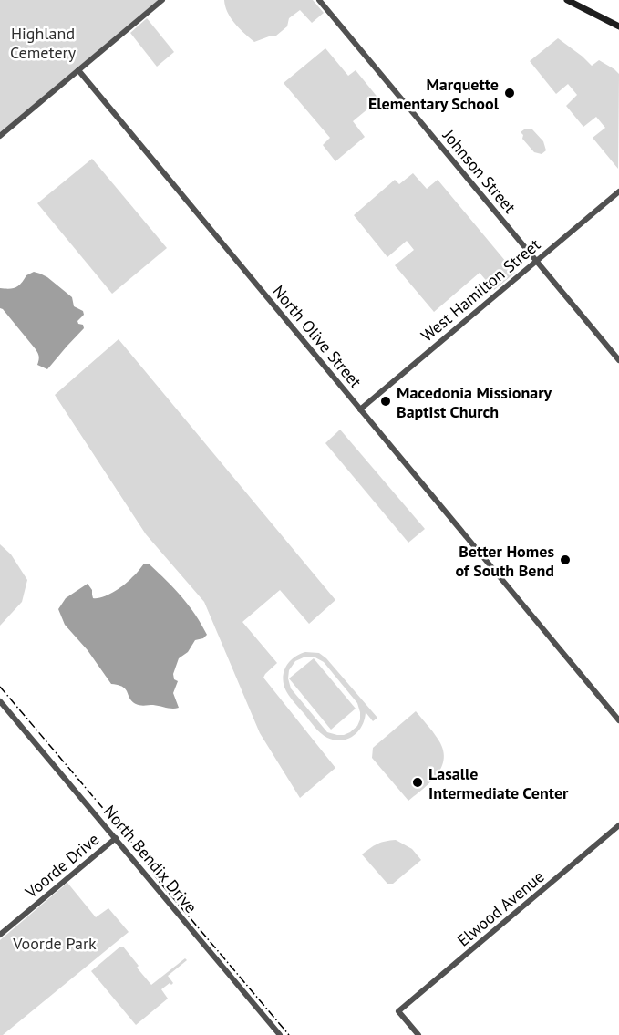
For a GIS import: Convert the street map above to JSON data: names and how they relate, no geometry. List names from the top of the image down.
{
  "streets": {
    "street": [
      "Johnson Street",
      "West Hamilton Street",
      "North Olive Street",
      "North Bendix Drive",
      "Voorde Drive",
      "Elwood Avenue"
    ]
  },
  "crossings": [
    ["Johnson Street", "West Hamilton Street"],
    ["West Hamilton Street", "North Olive Street"],
    ["North Bendix Drive", "Voorde Drive"]
  ],
  "parks": ["Highland Cemetery", "Voorde Park"],
  "places": [
    "Marquette Elementary School",
    "Macedonia Missionary Baptist Church",
    "Better Homes of South Bend",
    "Lasalle Intermediate Center"
  ]
}
